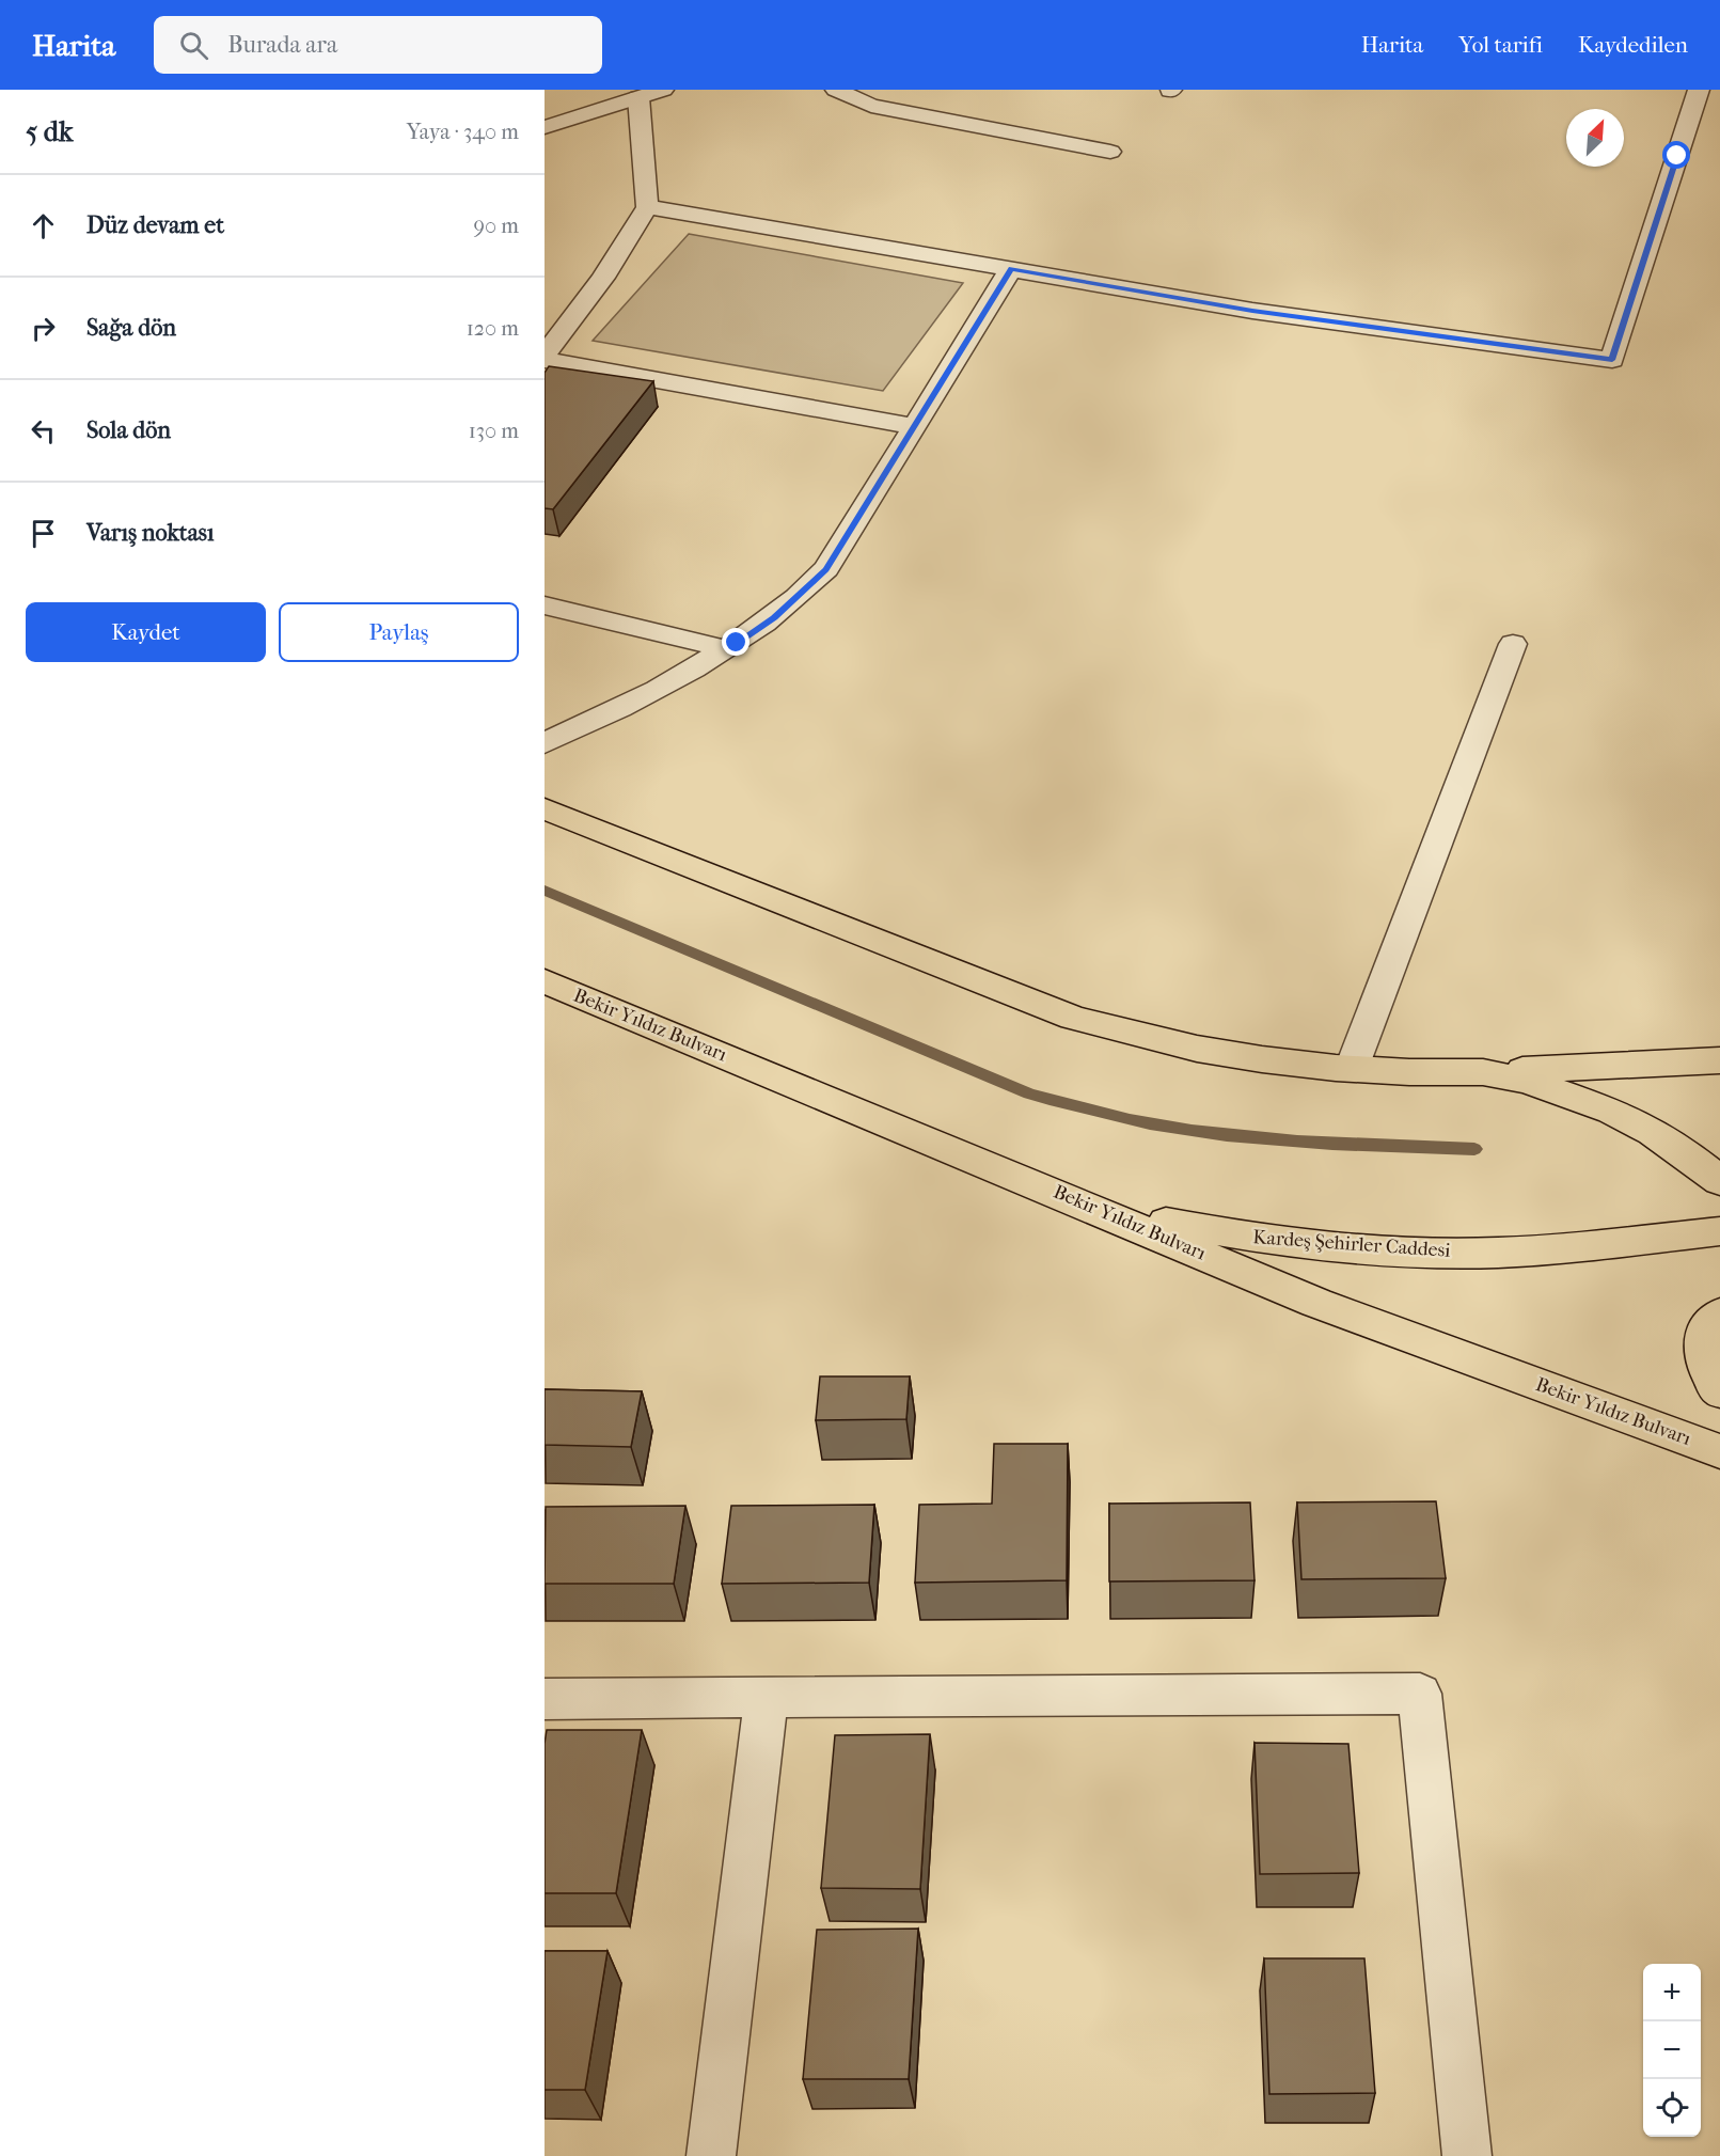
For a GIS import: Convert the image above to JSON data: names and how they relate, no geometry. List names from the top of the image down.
{
  "streets": {
    "main road": ["Bekir Yıldız Bulvarı", "Kardeş Şehirler Caddesi"]
  },
  "crossings": [
    ["Bekir Yıldız Bulvarı", "Kardeş Şehirler Caddesi"]
  ],
  "north": "top right",
  "page": {
    "header": "Harita",
    "search": "Burada ara",
    "nav": ["Harita", "Yol tarifi", "Kaydedilen"],
    "heading": ["5 dk", "Yaya · 340 m"],
    "list": [
      ["Düz devam et", "90 m"],
      ["Sağa dön", "120 m"],
      ["Sola dön", "130 m"],
      "Varış noktası"
    ],
    "buttons": ["Kaydet", "Paylaş"],
    "map_buttons": ["+", "−"]
  }
}
